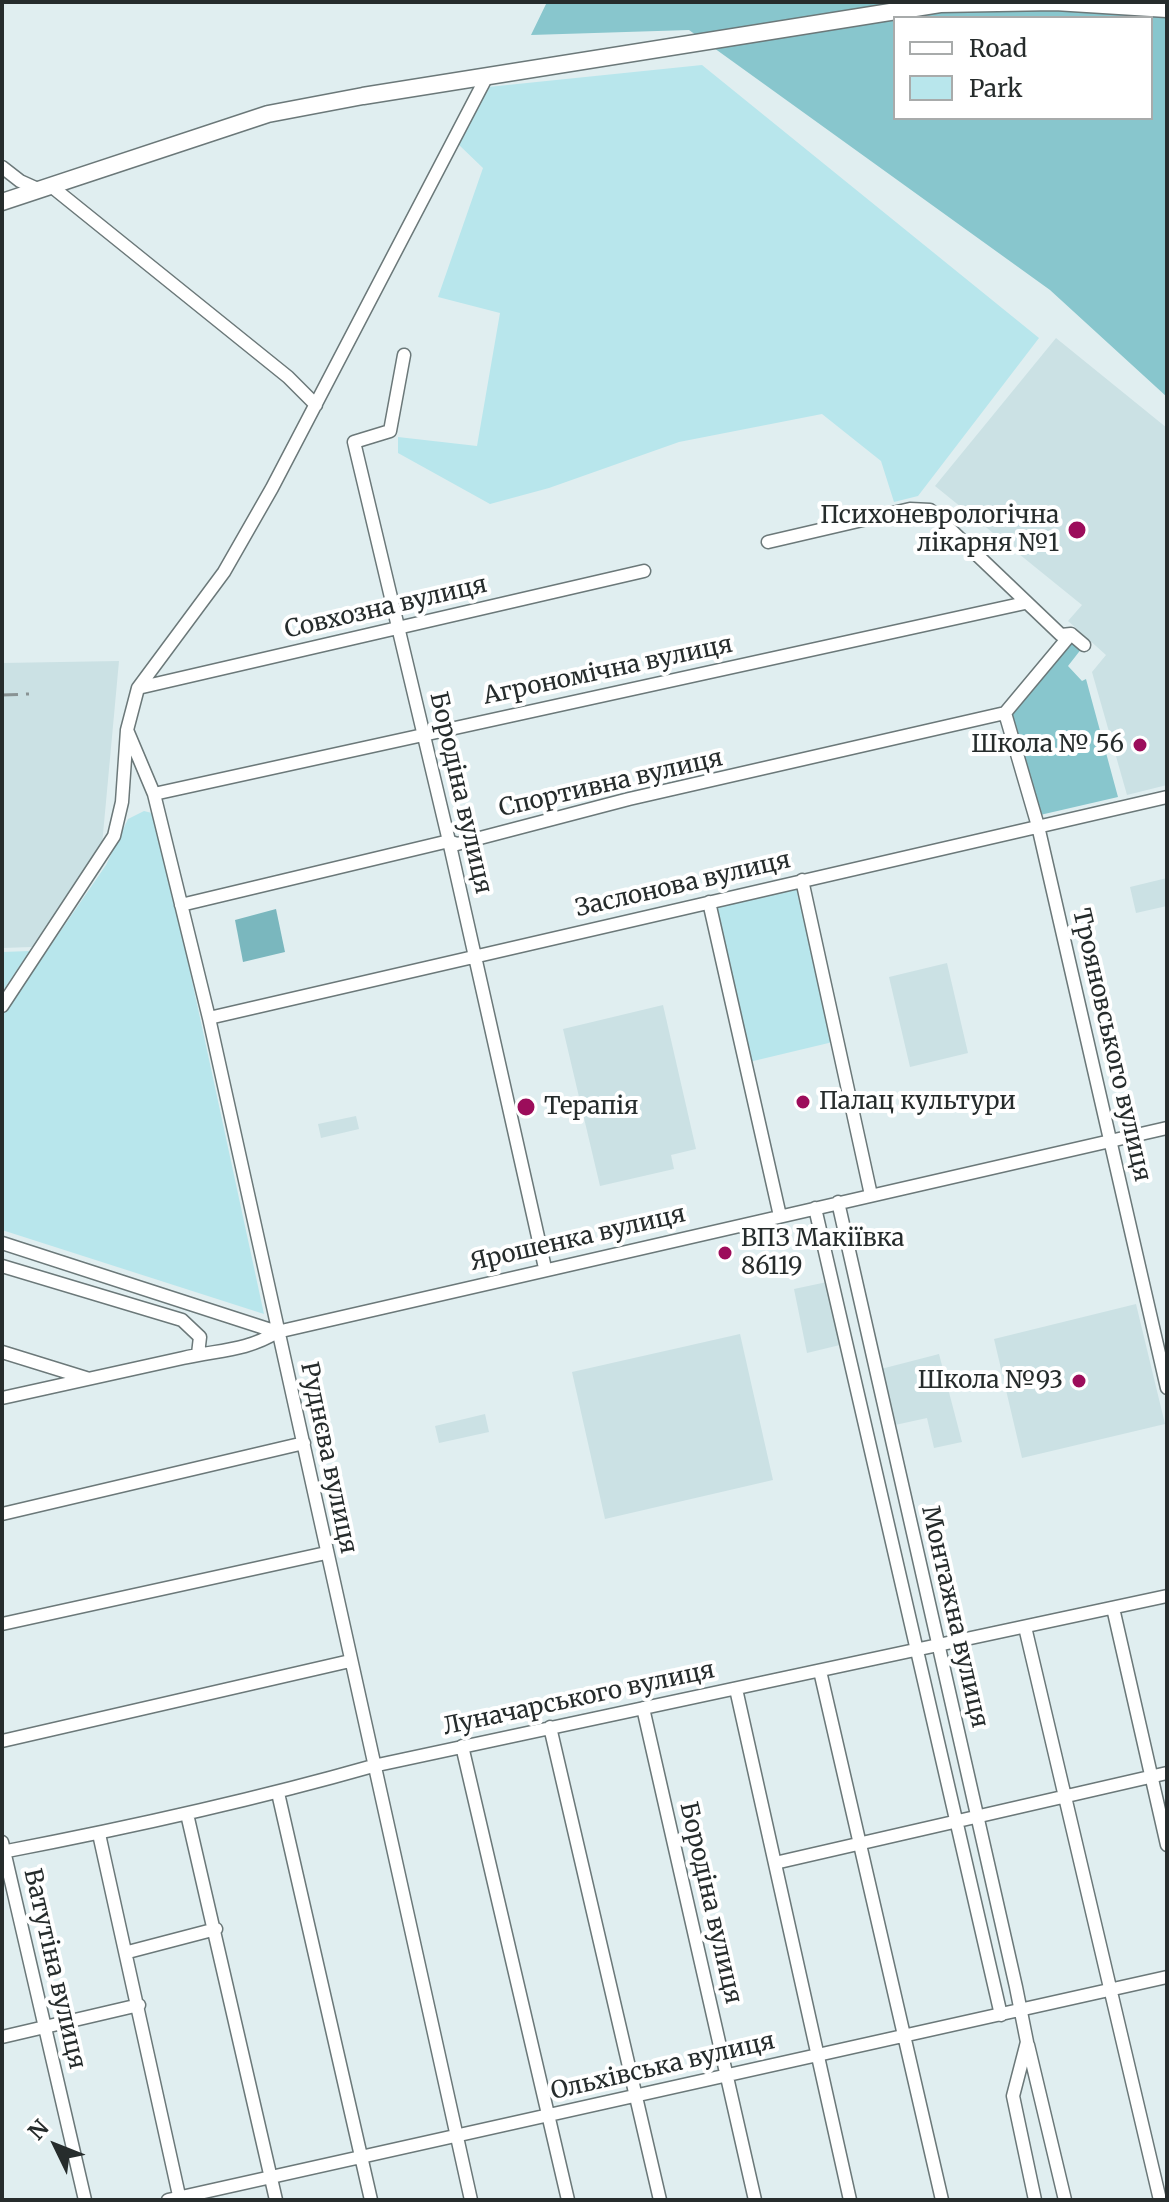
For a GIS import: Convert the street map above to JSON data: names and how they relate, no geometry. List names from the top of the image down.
{
  "streets": {
    "street": [
      "Совхозна вулиця",
      "Агрономічна вулиця",
      "Спортивна вулиця",
      "Бородіна вулиця",
      "Заслонова вулиця",
      "Трояновського вулиця",
      "Ярошенка вулиця",
      "Руднєва вулиця",
      "Монтажна вулиця",
      "Луначарського вулиця",
      "Ватутіна вулиця",
      "Ольхівська вулиця"
    ]
  },
  "crossings": [
    ["Совхозна вулиця", "Бородіна вулиця"],
    ["Агрономічна вулиця", "Бородіна вулиця"],
    ["Агрономічна вулиця", "Руднєва вулиця"],
    ["Спортивна вулиця", "Бородіна вулиця"],
    ["Спортивна вулиця", "Трояновського вулиця"],
    ["Спортивна вулиця", "Руднєва вулиця"],
    ["Бородіна вулиця", "Заслонова вулиця"],
    ["Бородіна вулиця", "Ярошенка вулиця"],
    ["Бородіна вулиця", "Луначарського вулиця"],
    ["Бородіна вулиця", "Ольхівська вулиця"],
    ["Заслонова вулиця", "Трояновського вулиця"],
    ["Заслонова вулиця", "Руднєва вулиця"],
    ["Трояновського вулиця", "Ярошенка вулиця"],
    ["Ярошенка вулиця", "Руднєва вулиця"],
    ["Ярошенка вулиця", "Монтажна вулиця"],
    ["Руднєва вулиця", "Луначарського вулиця"],
    ["Руднєва вулиця", "Ольхівська вулиця"],
    ["Монтажна вулиця", "Луначарського вулиця"],
    ["Монтажна вулиця", "Ольхівська вулиця"],
    ["Луначарського вулиця", "Ватутіна вулиця"]
  ],
  "places": [
    "Психоневрологічна лікарня №1",
    "Школа № 56",
    "Палац культури",
    "Терапія",
    "ВПЗ Макіївка 86119",
    "Школа №93"
  ],
  "legend": ["Road", "Park"],
  "north": "top left"
}
